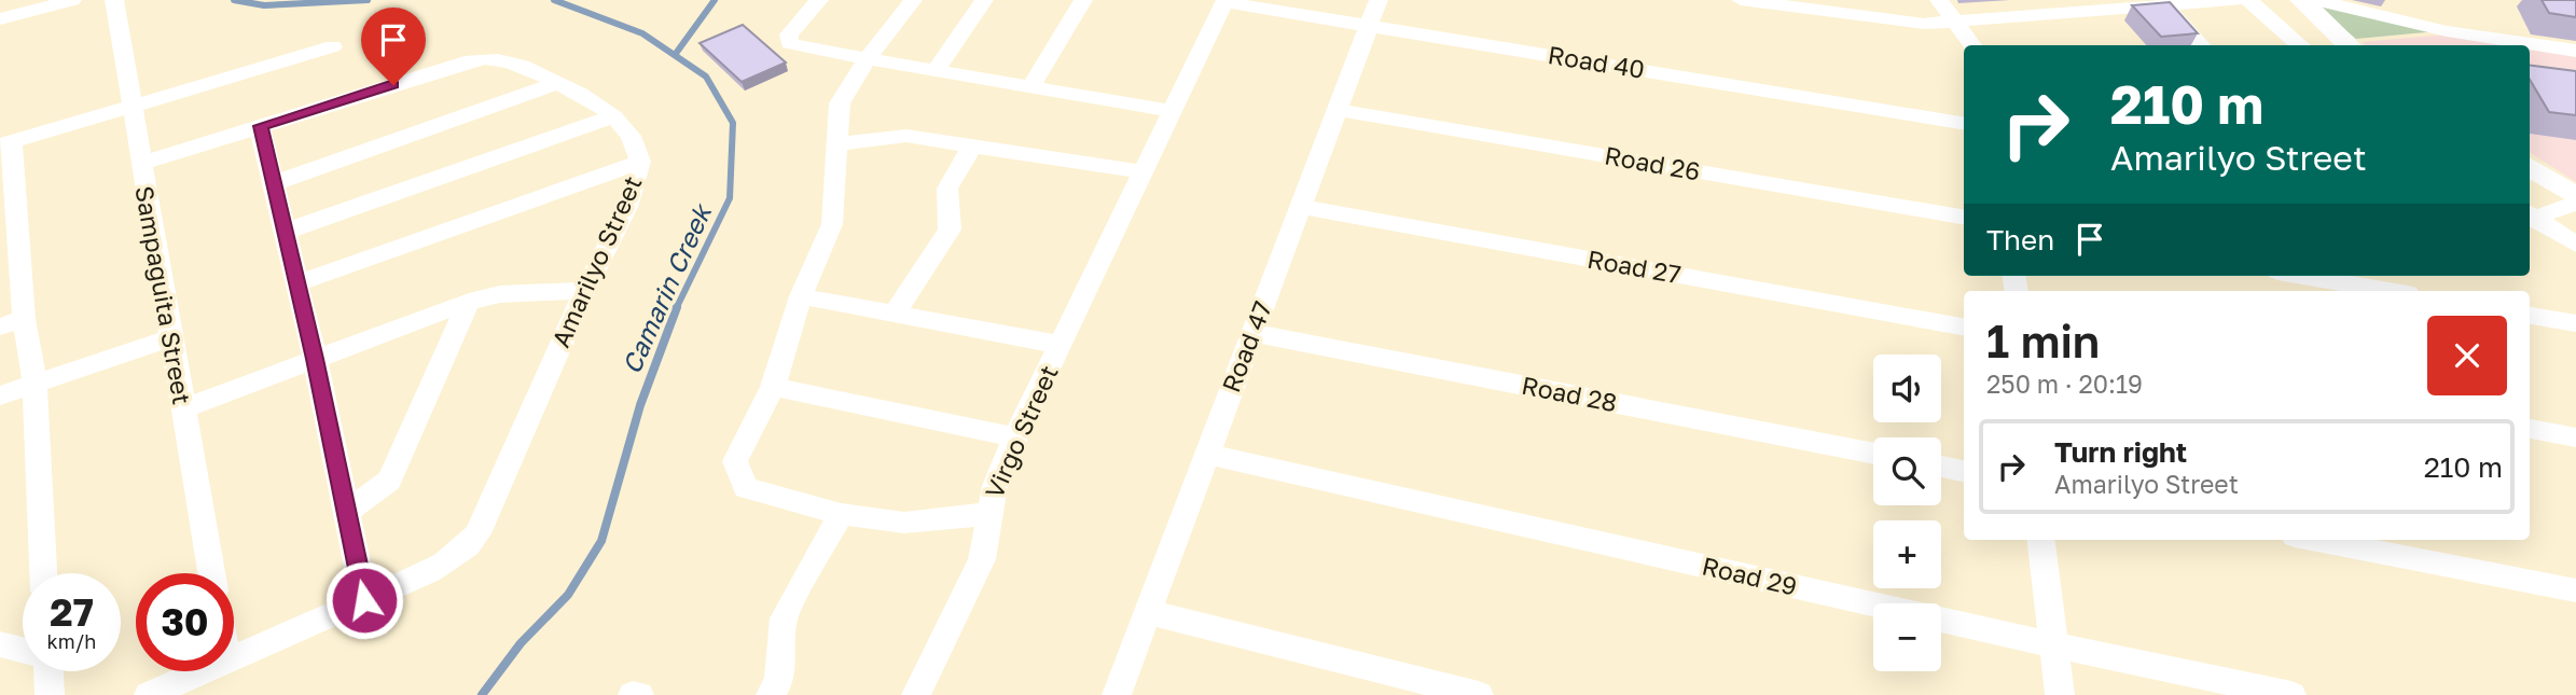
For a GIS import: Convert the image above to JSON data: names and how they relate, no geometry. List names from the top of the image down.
{
  "streets": {
    "street": [
      "Road 40",
      "Road 26",
      "Amarilyo Street",
      "Road 27",
      "Sampaguita Street",
      "Road 47",
      "Road 28",
      "Virgo Street",
      "Road 29"
    ]
  },
  "crossings": [
    ["Road 40", "Road 47"],
    ["Road 40", "Virgo Street"],
    ["Road 26", "Road 47"],
    ["Amarilyo Street", "Sampaguita Street"],
    ["Road 27", "Road 47"],
    ["Road 47", "Road 28"],
    ["Road 47", "Road 29"]
  ],
  "water": ["Camarin Creek"],
  "page": {
    "turn": ["210 m", "Amarilyo Street"],
    "then": "Then",
    "heading": ["1 min", "250 m · 20:19"],
    "map_buttons": ["+", "−"],
    "list": [
      {
        "name": "Turn right",
        "note": "Amarilyo Street",
        "value": "210 m"
      }
    ],
    "speed": "27 km/h",
    "limit": "30"
  }
}
